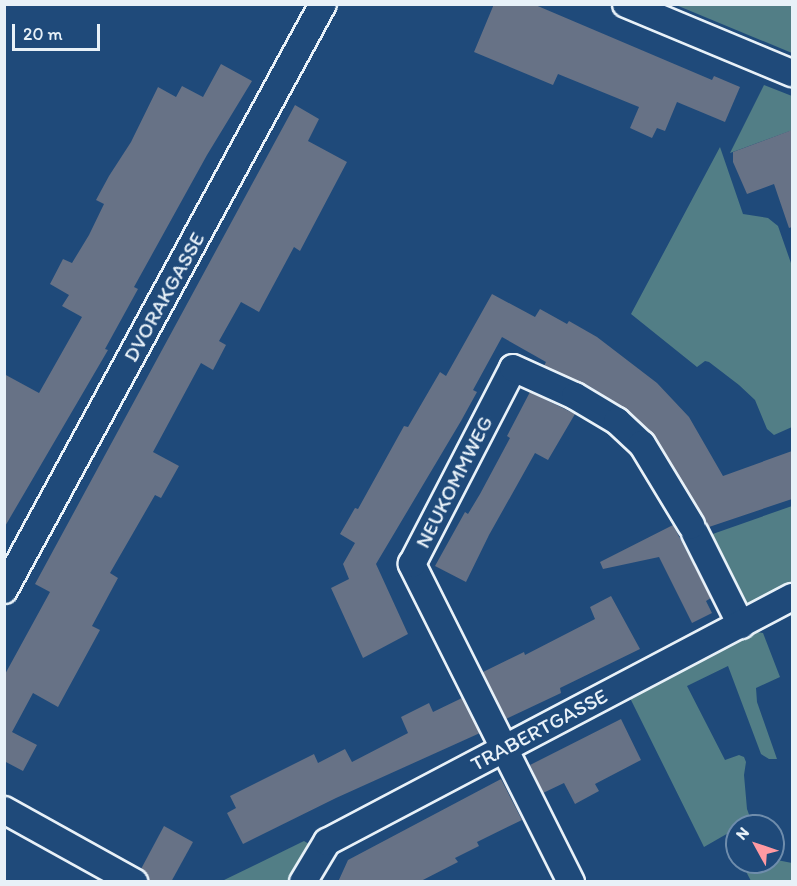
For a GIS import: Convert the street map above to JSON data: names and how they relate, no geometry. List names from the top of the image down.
{
  "streets": {
    "street": ["DVORAKGASSE", "NEUKOMMWEG", "TRABERTGASSE"]
  },
  "crossings": [
    ["NEUKOMMWEG", "TRABERTGASSE"]
  ],
  "scale_bar": "20 m",
  "north": "top left"
}
